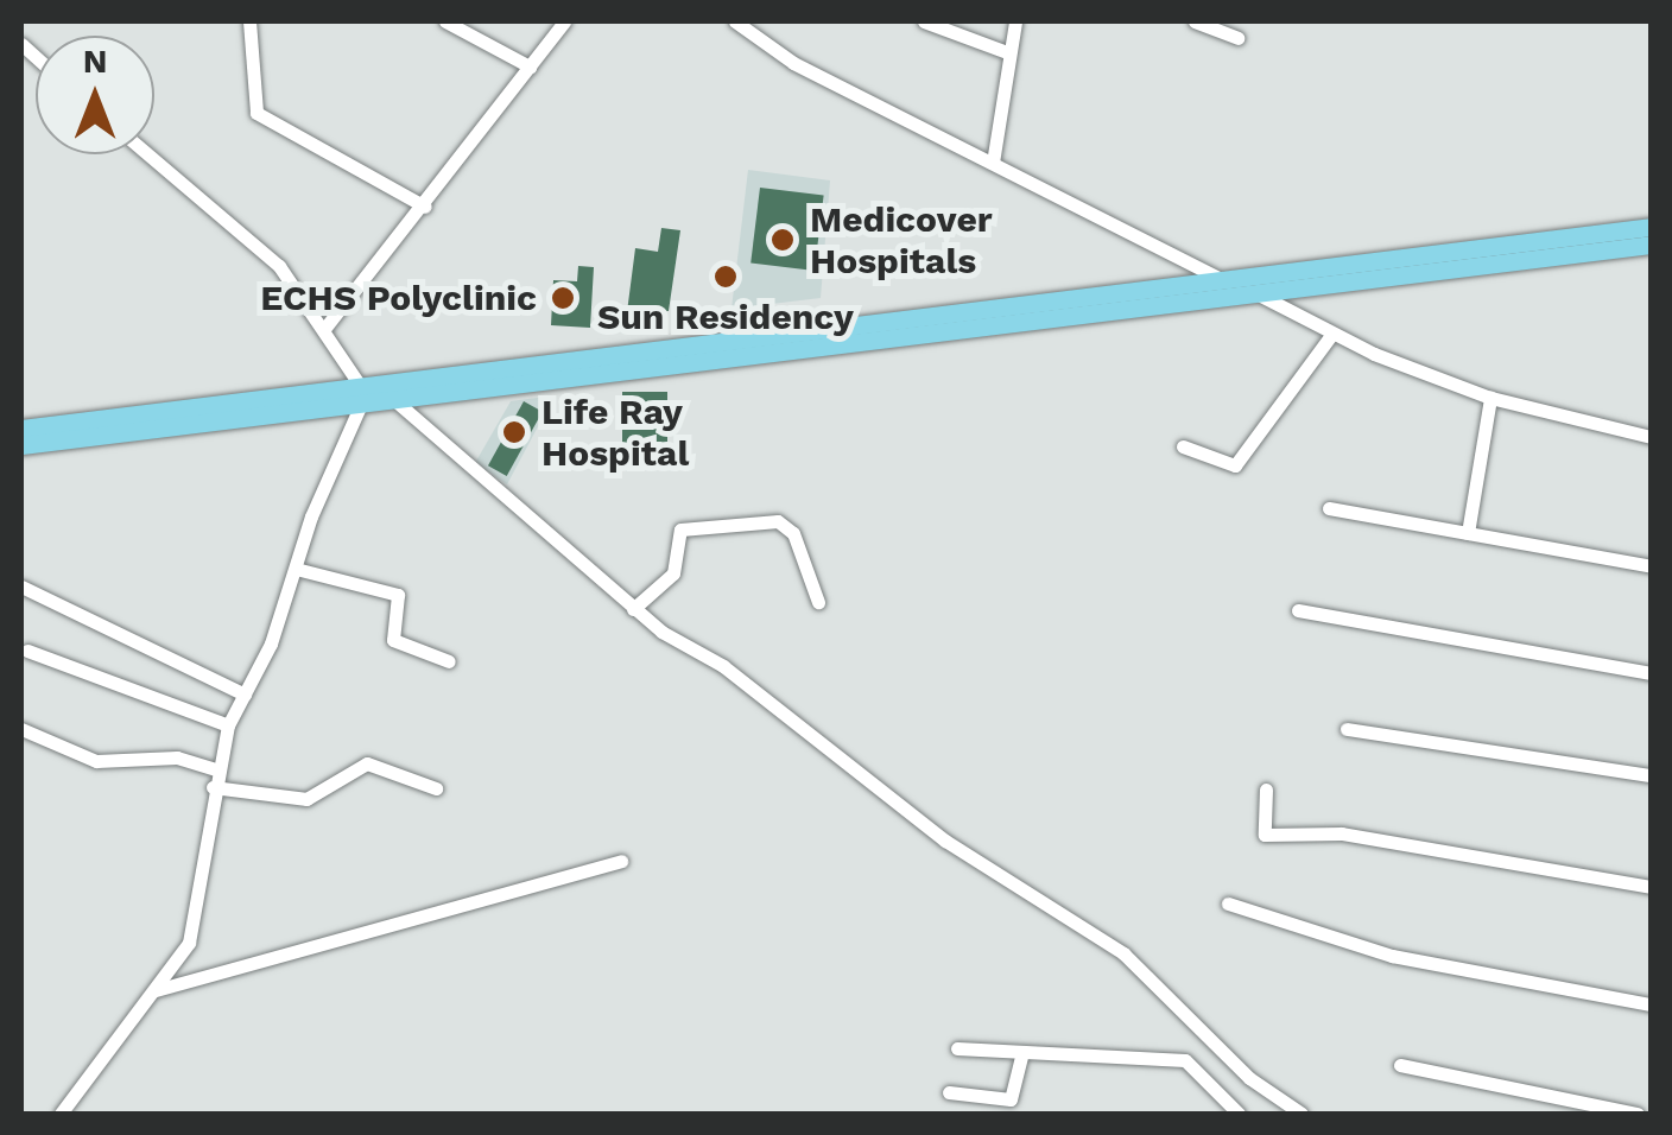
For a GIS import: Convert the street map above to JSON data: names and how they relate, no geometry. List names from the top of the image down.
{
  "places": [
    "Medicover Hospitals",
    "Sun Residency",
    "ECHS Polyclinic",
    "Life Ray Hospital"
  ],
  "north": "top"
}
